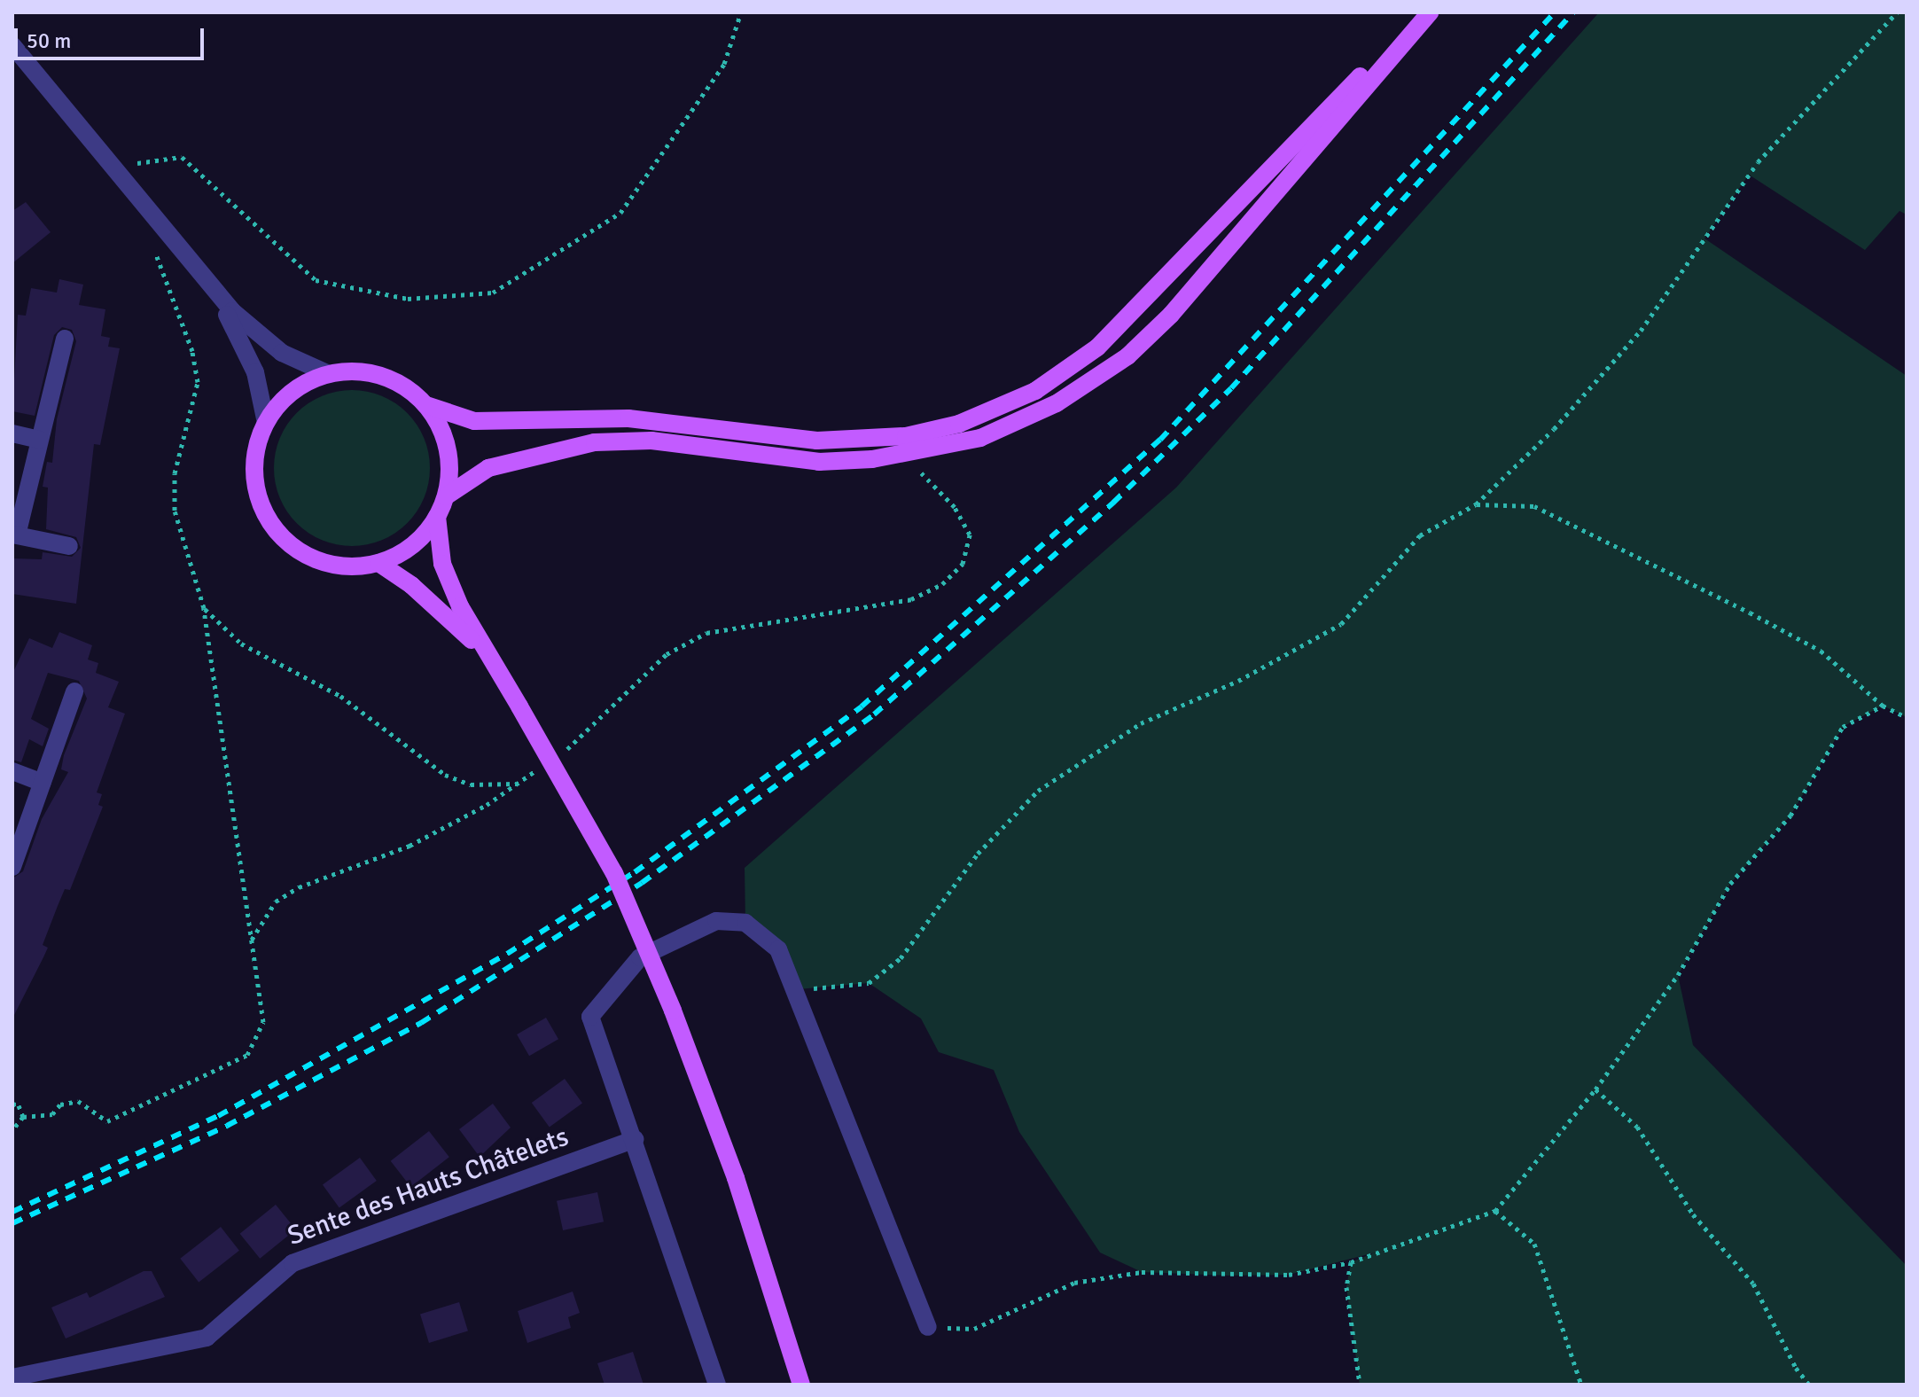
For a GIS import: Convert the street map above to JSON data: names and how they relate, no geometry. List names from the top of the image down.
{
  "streets": {
    "street": ["Sente des Hauts Châtelets"]
  },
  "scale_bar": "50 m"
}
